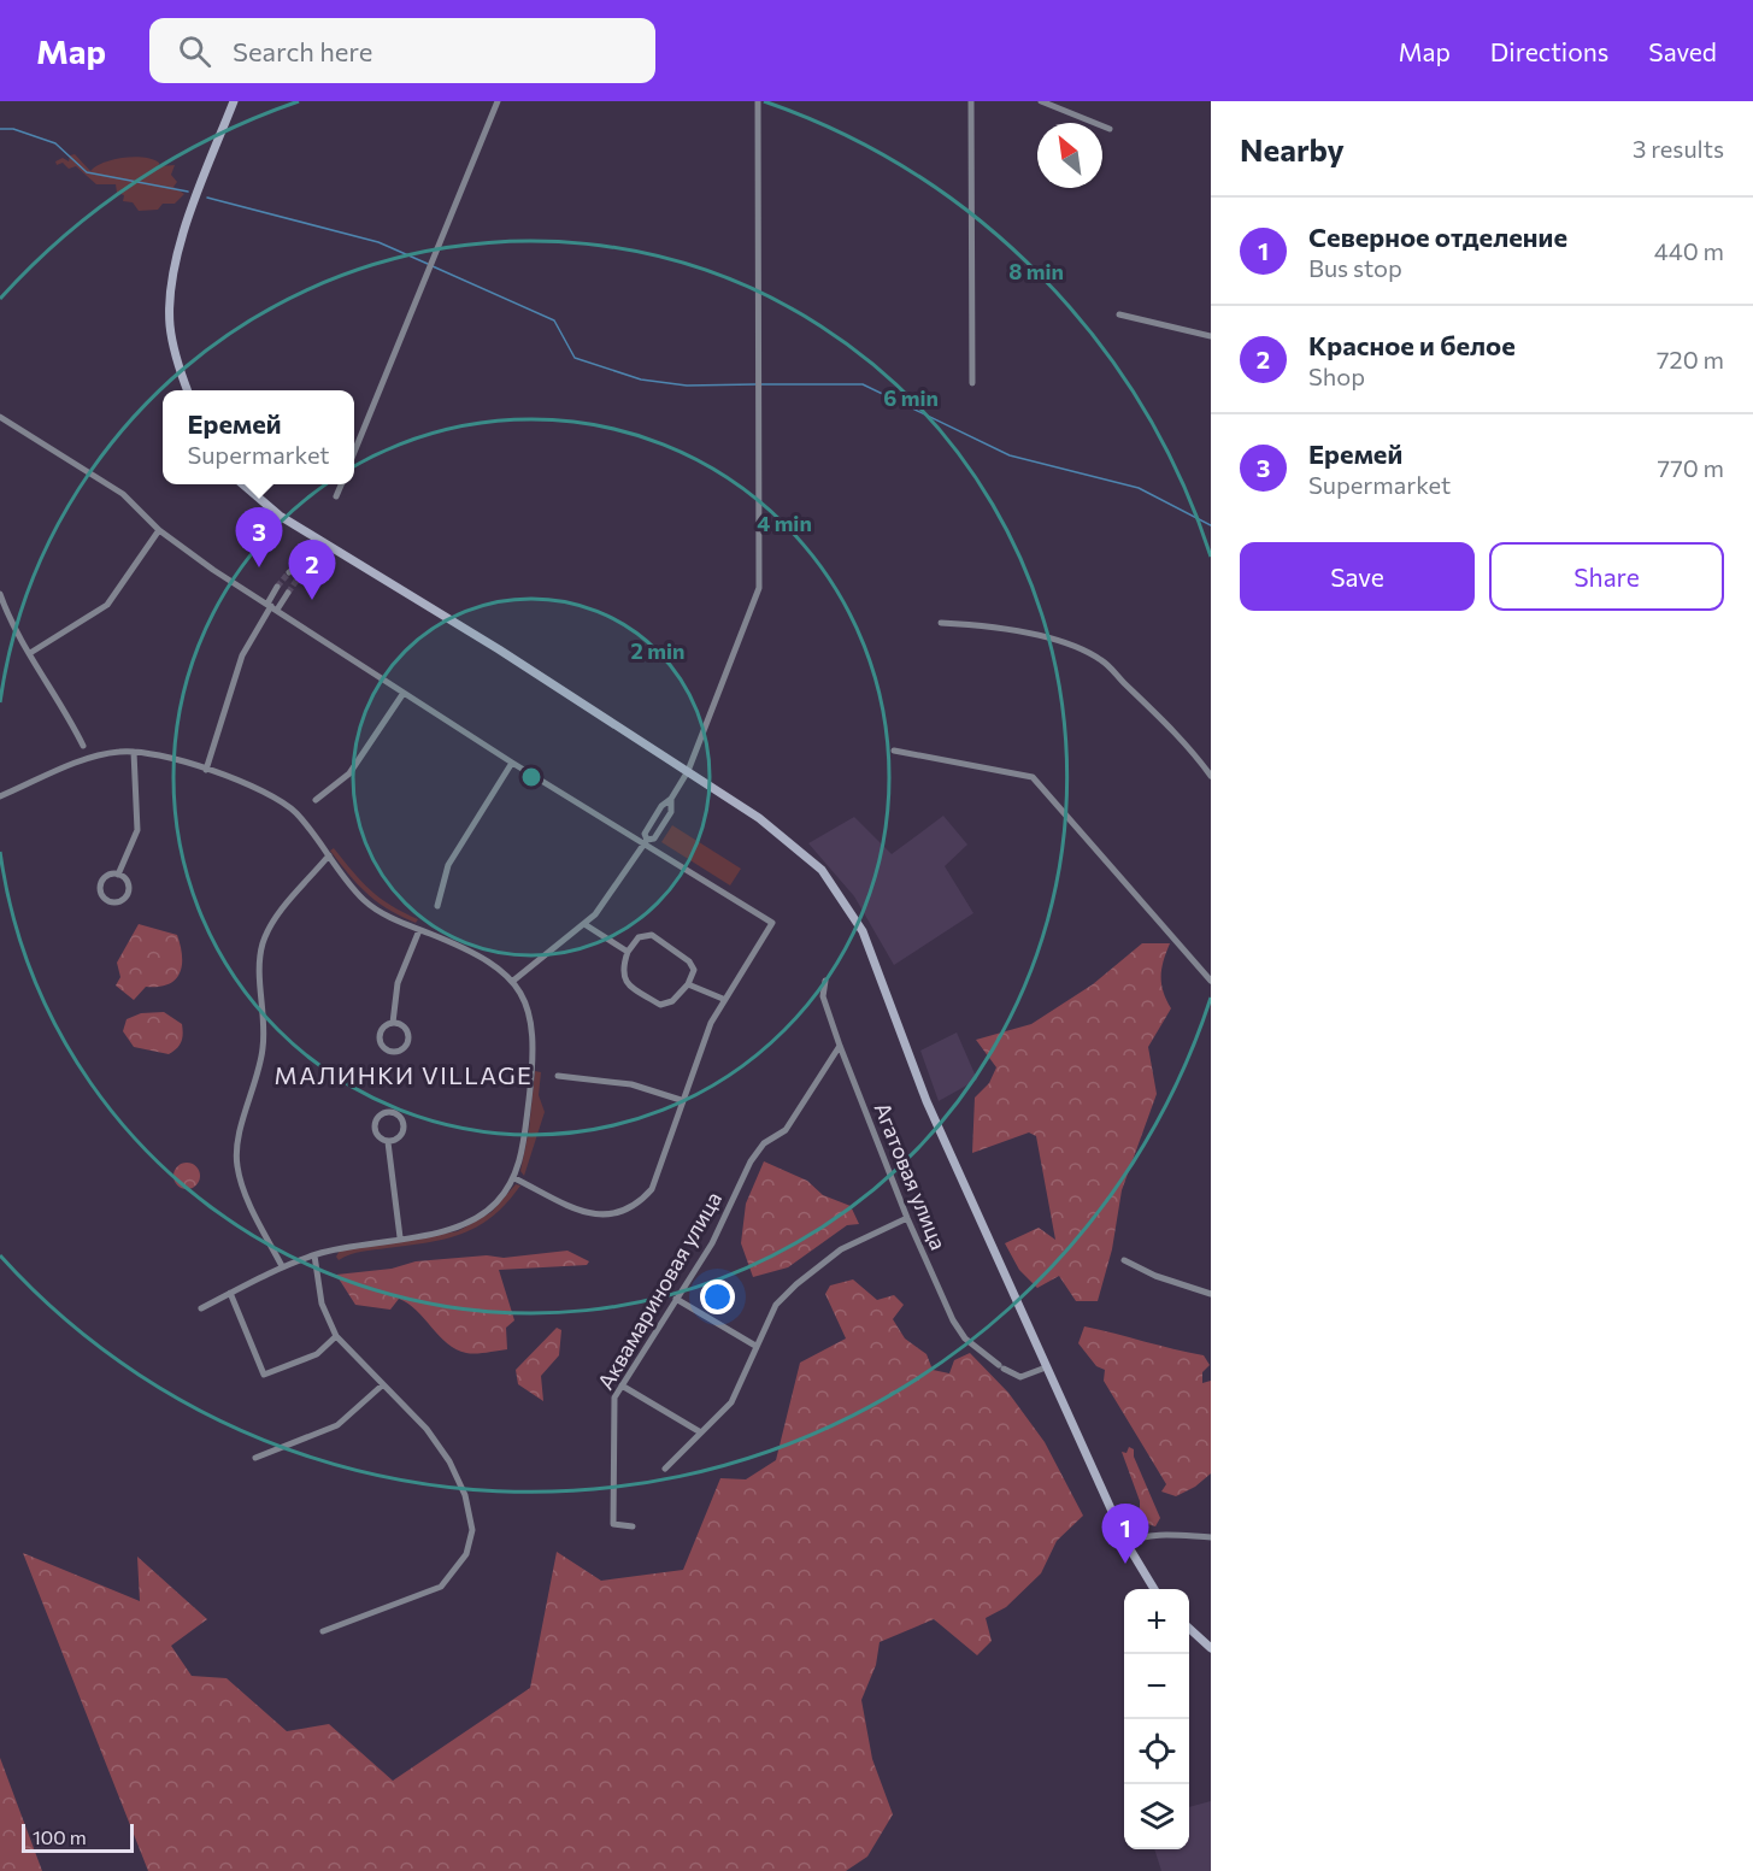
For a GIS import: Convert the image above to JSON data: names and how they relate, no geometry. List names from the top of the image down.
{
  "streets": {
    "street": ["Агатовая улица", "Аквамариновая улица"]
  },
  "crossings": [
    ["Агатовая улица", "Аквамариновая улица"]
  ],
  "districts": ["МАЛИНКИ VILLAGE"],
  "scale_bar": "100 m",
  "north": "top left",
  "page": {
    "header": "Map",
    "search": "Search here",
    "nav": ["Map", "Directions", "Saved"],
    "heading": ["Nearby", "3 results"],
    "list": [
      {
        "mark": "1",
        "name": "Северное отделение",
        "note": "Bus stop",
        "value": "440 m"
      },
      {
        "mark": "2",
        "name": "Красное и белое",
        "note": "Shop",
        "value": "720 m"
      },
      {
        "mark": "3",
        "name": "Еремей",
        "note": "Supermarket",
        "value": "770 m"
      }
    ],
    "popup": ["Еремей", "Supermarket"],
    "pins": ["3", "2", "1"],
    "buttons": ["Save", "Share"],
    "map_buttons": ["+", "−"],
    "scale": "100 m"
  },
  "rings": [
    "8 min",
    "6 min",
    "4 min",
    "2 min"
  ]
}
